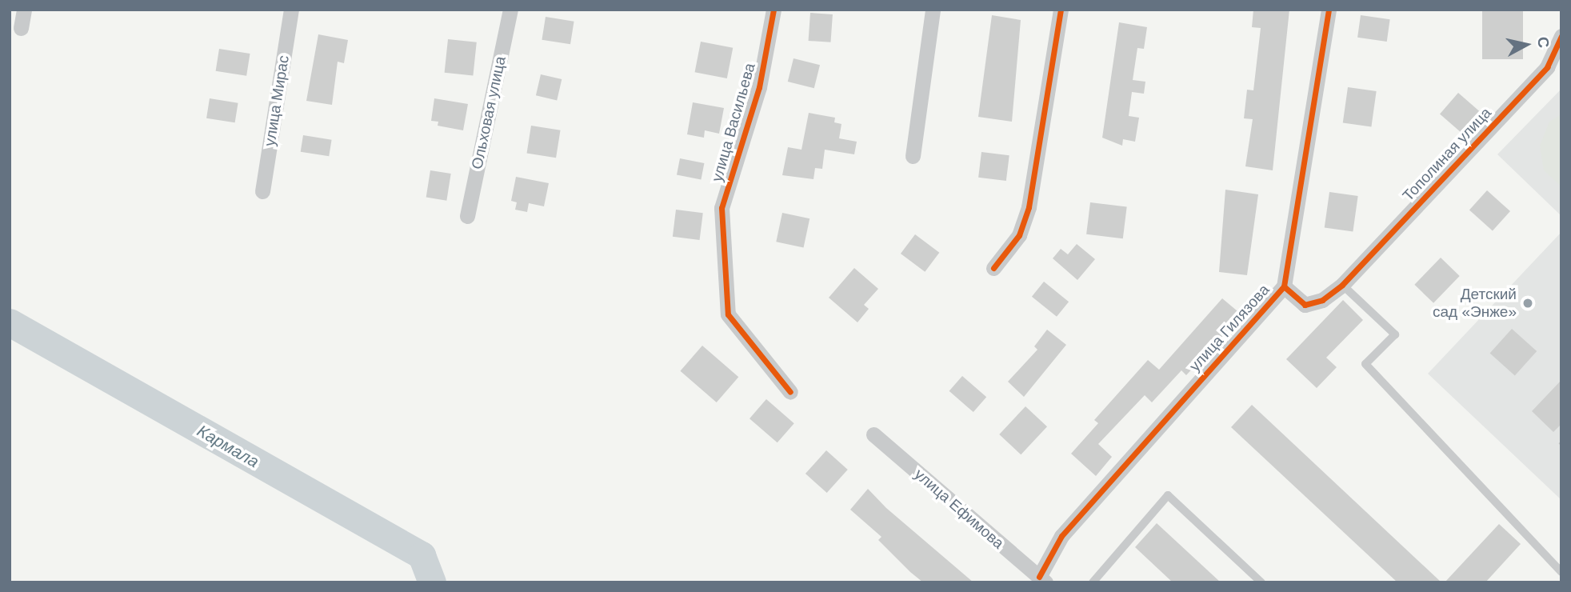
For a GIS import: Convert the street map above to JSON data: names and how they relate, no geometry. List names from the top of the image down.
{
  "streets": {
    "street": [
      "улица Мирас",
      "Ольховая улица",
      "улица Васильева",
      "Тополиная улица",
      "улица Гилязова",
      "улица Ефимова"
    ]
  },
  "crossings": [
    ["Тополиная улица", "улица Гилязова"],
    ["улица Гилязова", "улица Ефимова"]
  ],
  "water": ["Кармала"],
  "places": ["Детский сад «Энже»"],
  "north": "right"
}
